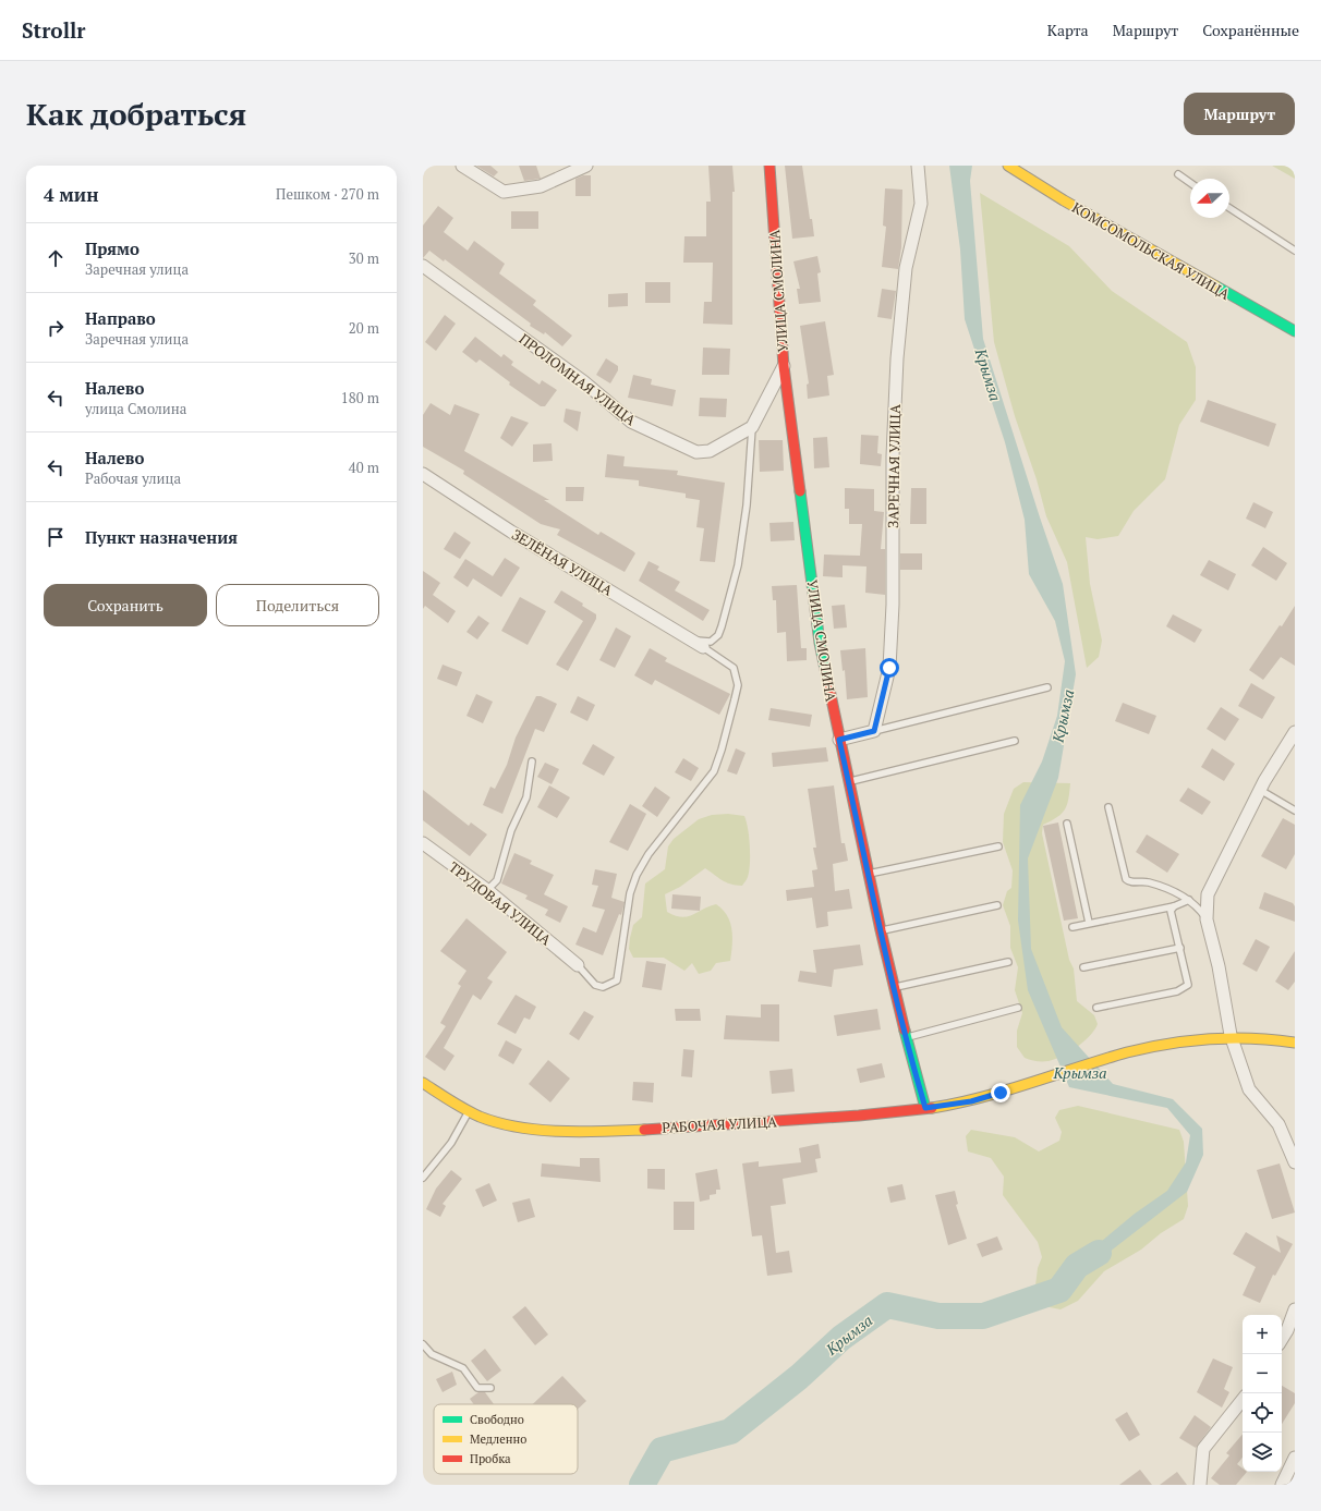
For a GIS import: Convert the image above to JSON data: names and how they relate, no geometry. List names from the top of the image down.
{
  "streets": {
    "main road": ["КОМСОМОЛЬСКАЯ УЛИЦА", "УЛИЦА СМОЛИНА", "РАБОЧАЯ УЛИЦА"],
    "street": [
      "ПРОЛОМНАЯ УЛИЦА",
      "ЗАРЕЧНАЯ УЛИЦА",
      "ЗЕЛЁНАЯ УЛИЦА",
      "ТРУДОВАЯ УЛИЦА"
    ]
  },
  "crossings": [
    ["УЛИЦА СМОЛИНА", "РАБОЧАЯ УЛИЦА"]
  ],
  "water": ["Крымза"],
  "legend": ["Свободно", "Медленно", "Пробка"],
  "north": "left",
  "page": {
    "header": "Strollr",
    "nav": ["Карта", "Маршрут", "Сохранённые"],
    "buttons": [
      "Маршрут",
      ["Сохранить", "Поделиться"]
    ],
    "title": "Как добраться",
    "heading": ["4 мин", "Пешком · 270 m"],
    "list": [
      ["Прямо", "Заречная улица", "30 m"],
      ["Направо", "Заречная улица", "20 m"],
      ["Налево", "улица Смолина", "180 m"],
      ["Налево", "Рабочая улица", "40 m"],
      "Пункт назначения"
    ],
    "map_buttons": ["+", "−"]
  }
}
